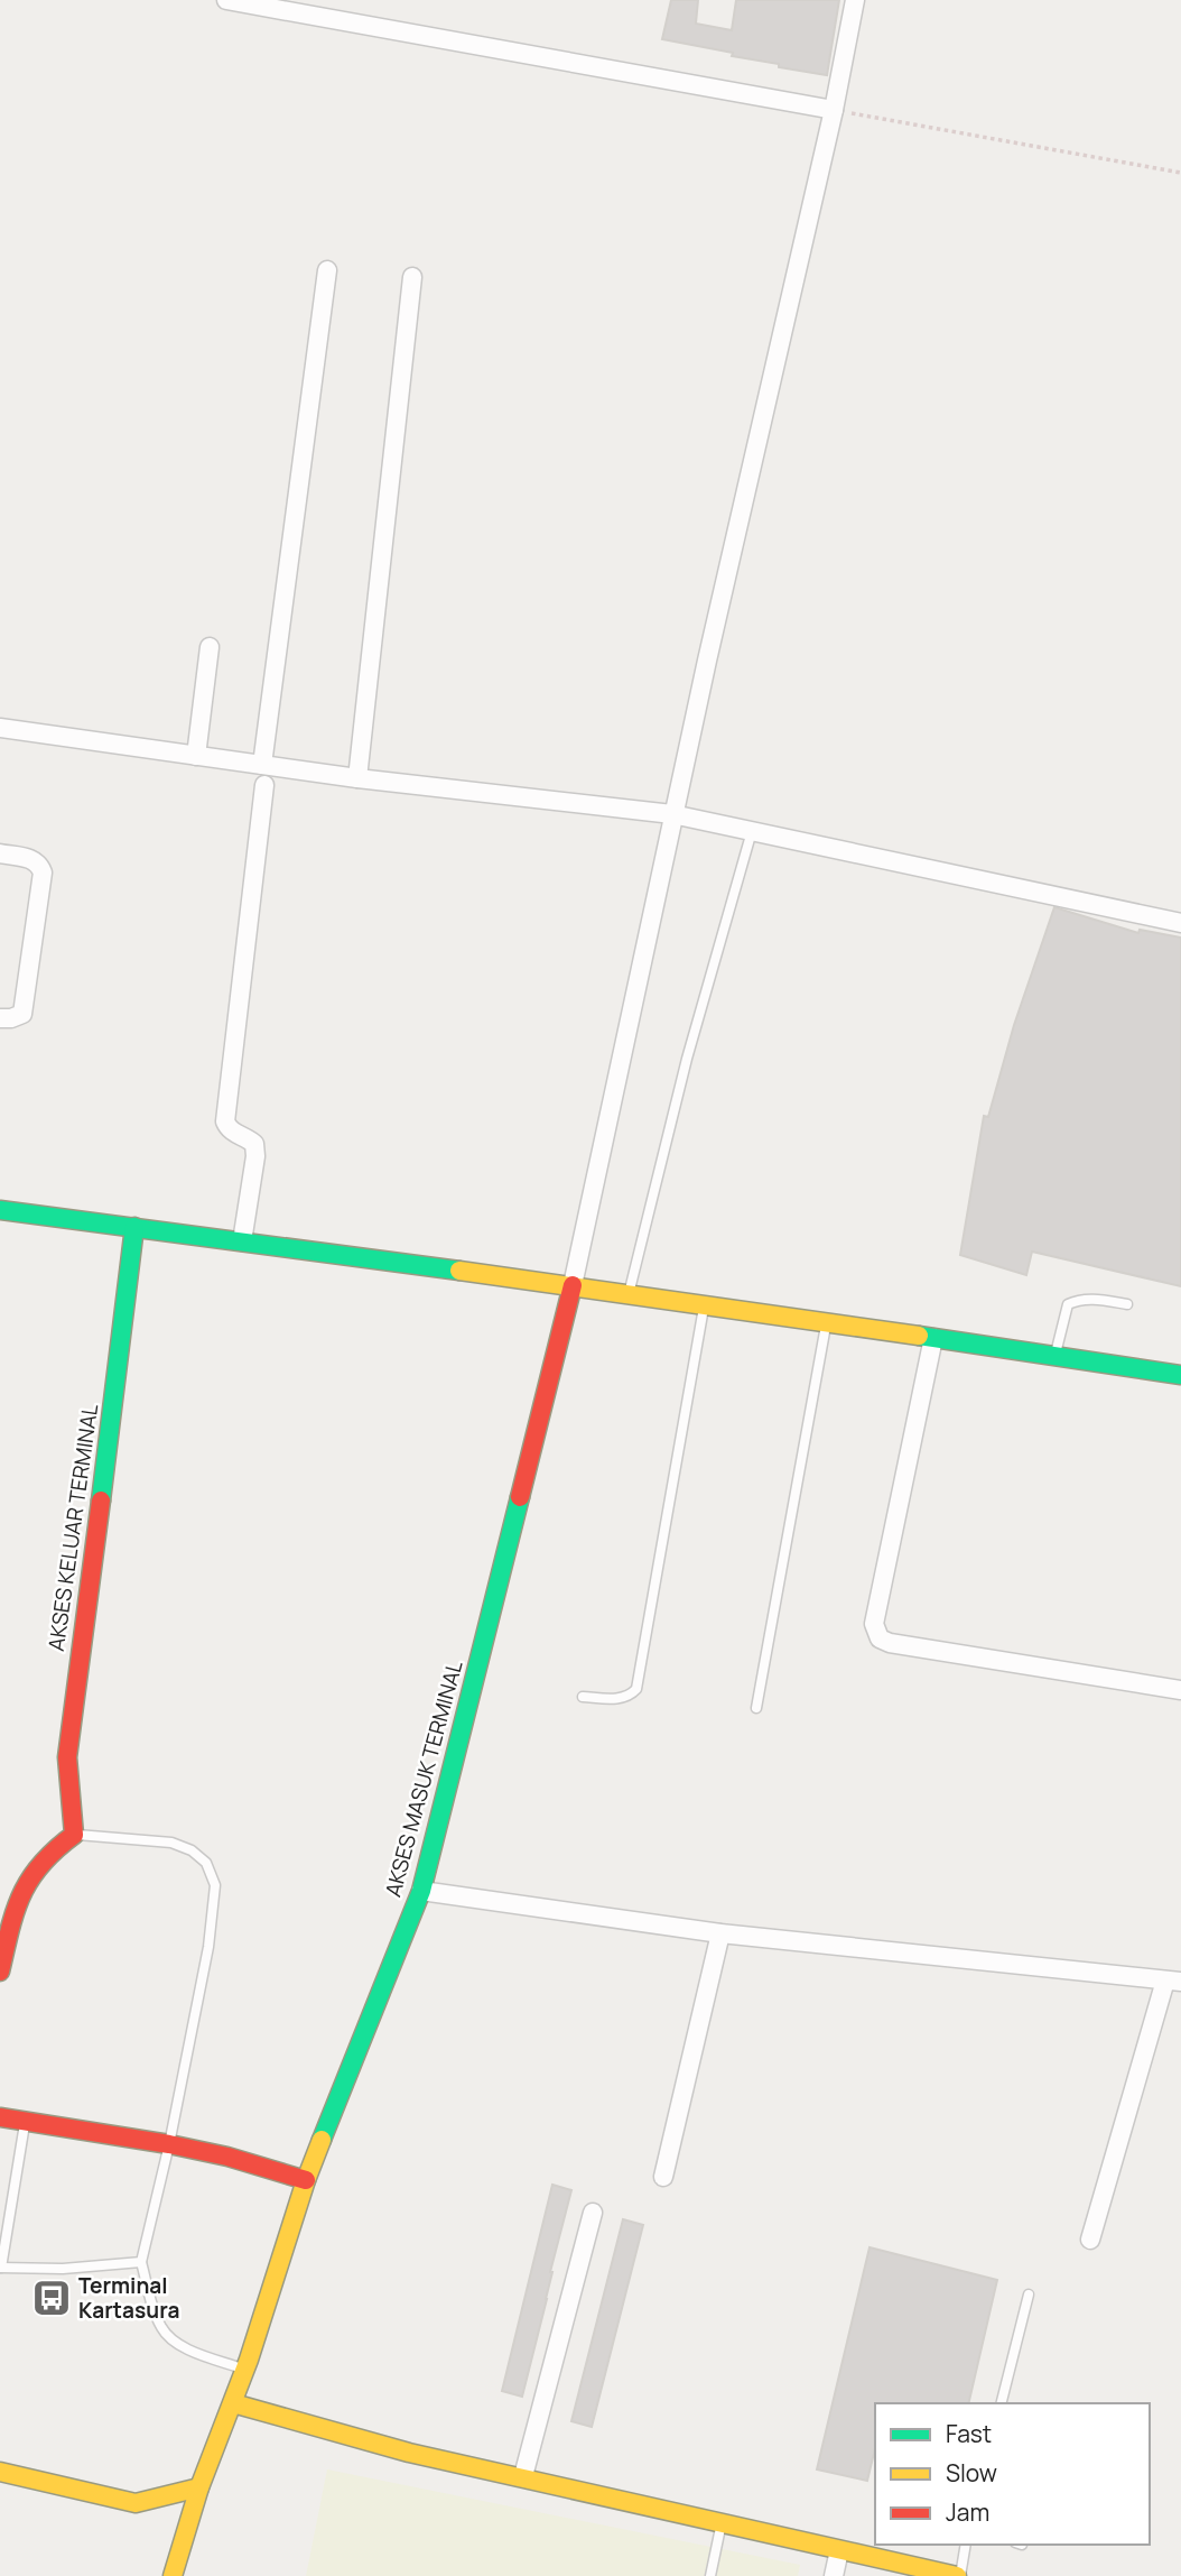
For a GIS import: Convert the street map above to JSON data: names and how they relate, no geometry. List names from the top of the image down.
{
  "streets": {
    "street": ["AKSES KELUAR TERMINAL", "AKSES MASUK TERMINAL"]
  },
  "places": {
    "bus stop": ["Terminal Kartasura"]
  },
  "legend": ["Fast", "Slow", "Jam"]
}
